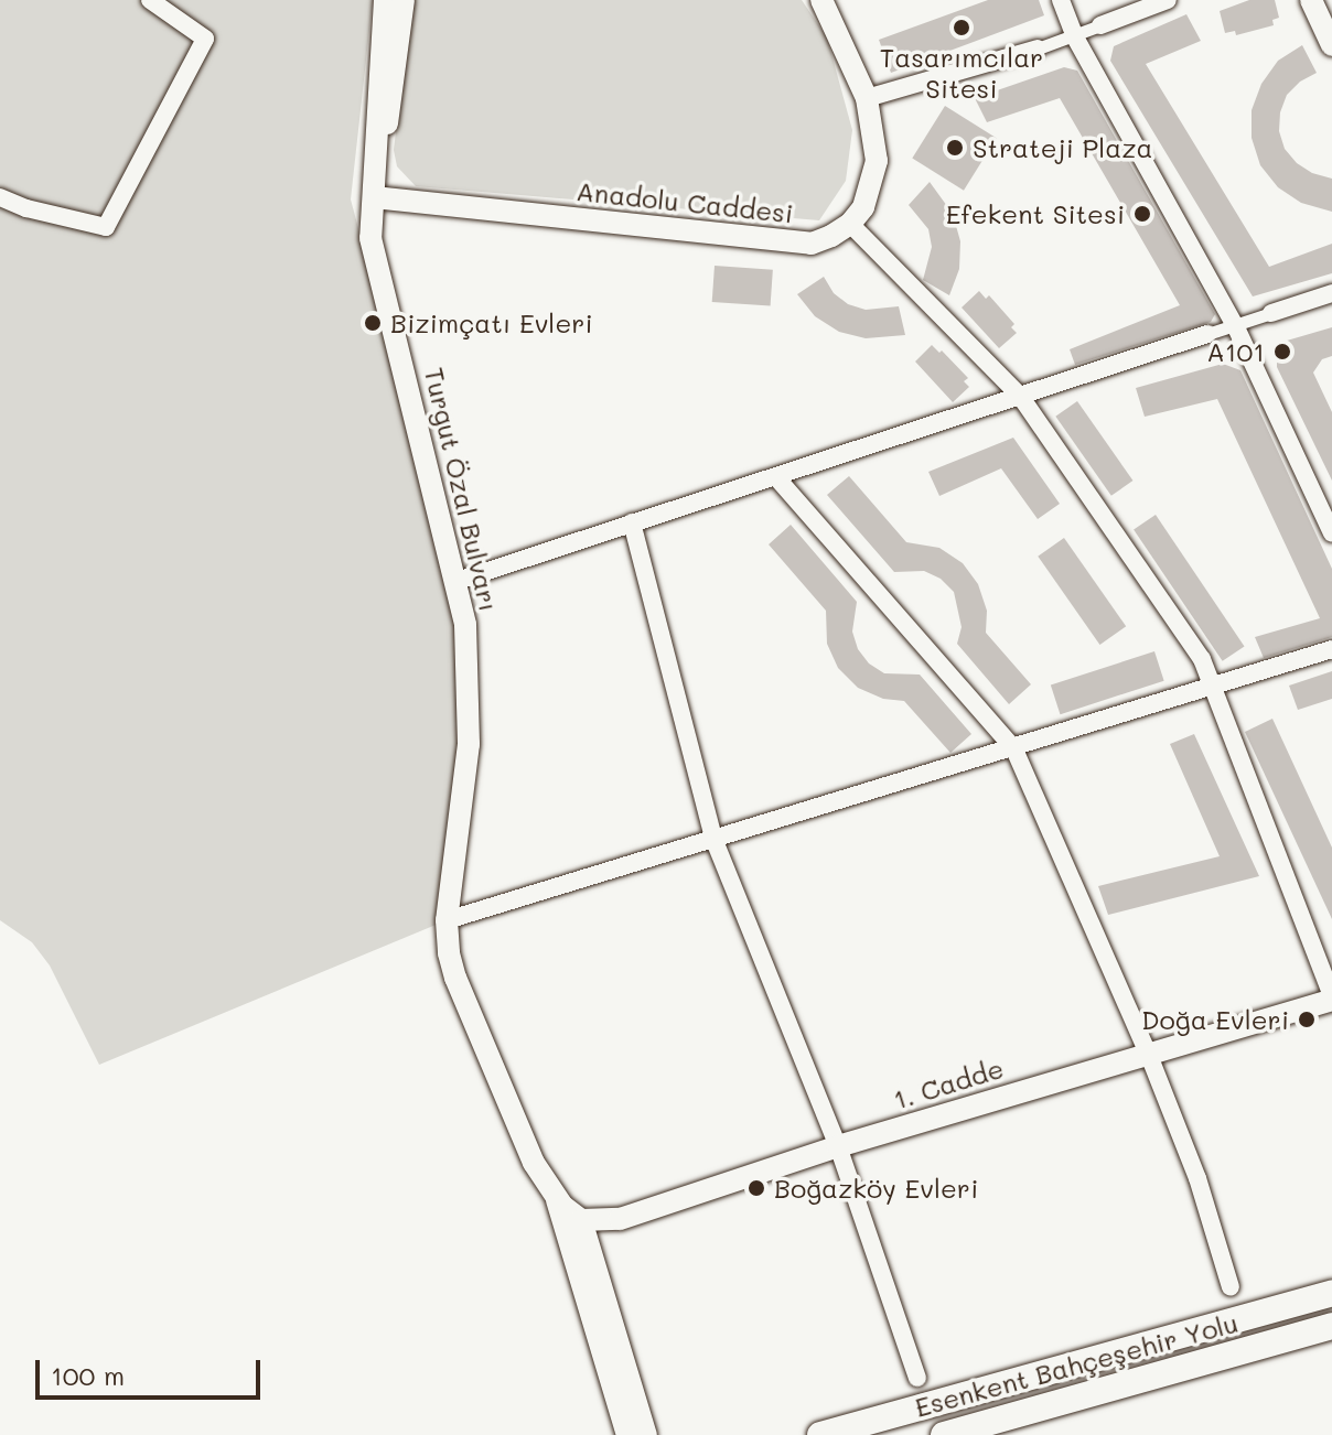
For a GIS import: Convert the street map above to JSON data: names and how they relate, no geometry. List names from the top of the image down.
{
  "streets": {
    "main road": ["Esenkent Bahçeşehir Yolu"],
    "street": ["Anadolu Caddesi", "Turgut Özal Bulvarı", "1. Cadde"]
  },
  "crossings": [
    ["Anadolu Caddesi", "Turgut Özal Bulvarı"],
    ["Turgut Özal Bulvarı", "1. Cadde"]
  ],
  "places": [
    "Tasarımcılar Sitesi",
    "Strateji Plaza",
    "Efekent Sitesi",
    "Bizimçatı Evleri",
    "A101",
    "Doğa Evleri",
    "Boğazköy Evleri"
  ],
  "scale_bar": "100 m"
}
